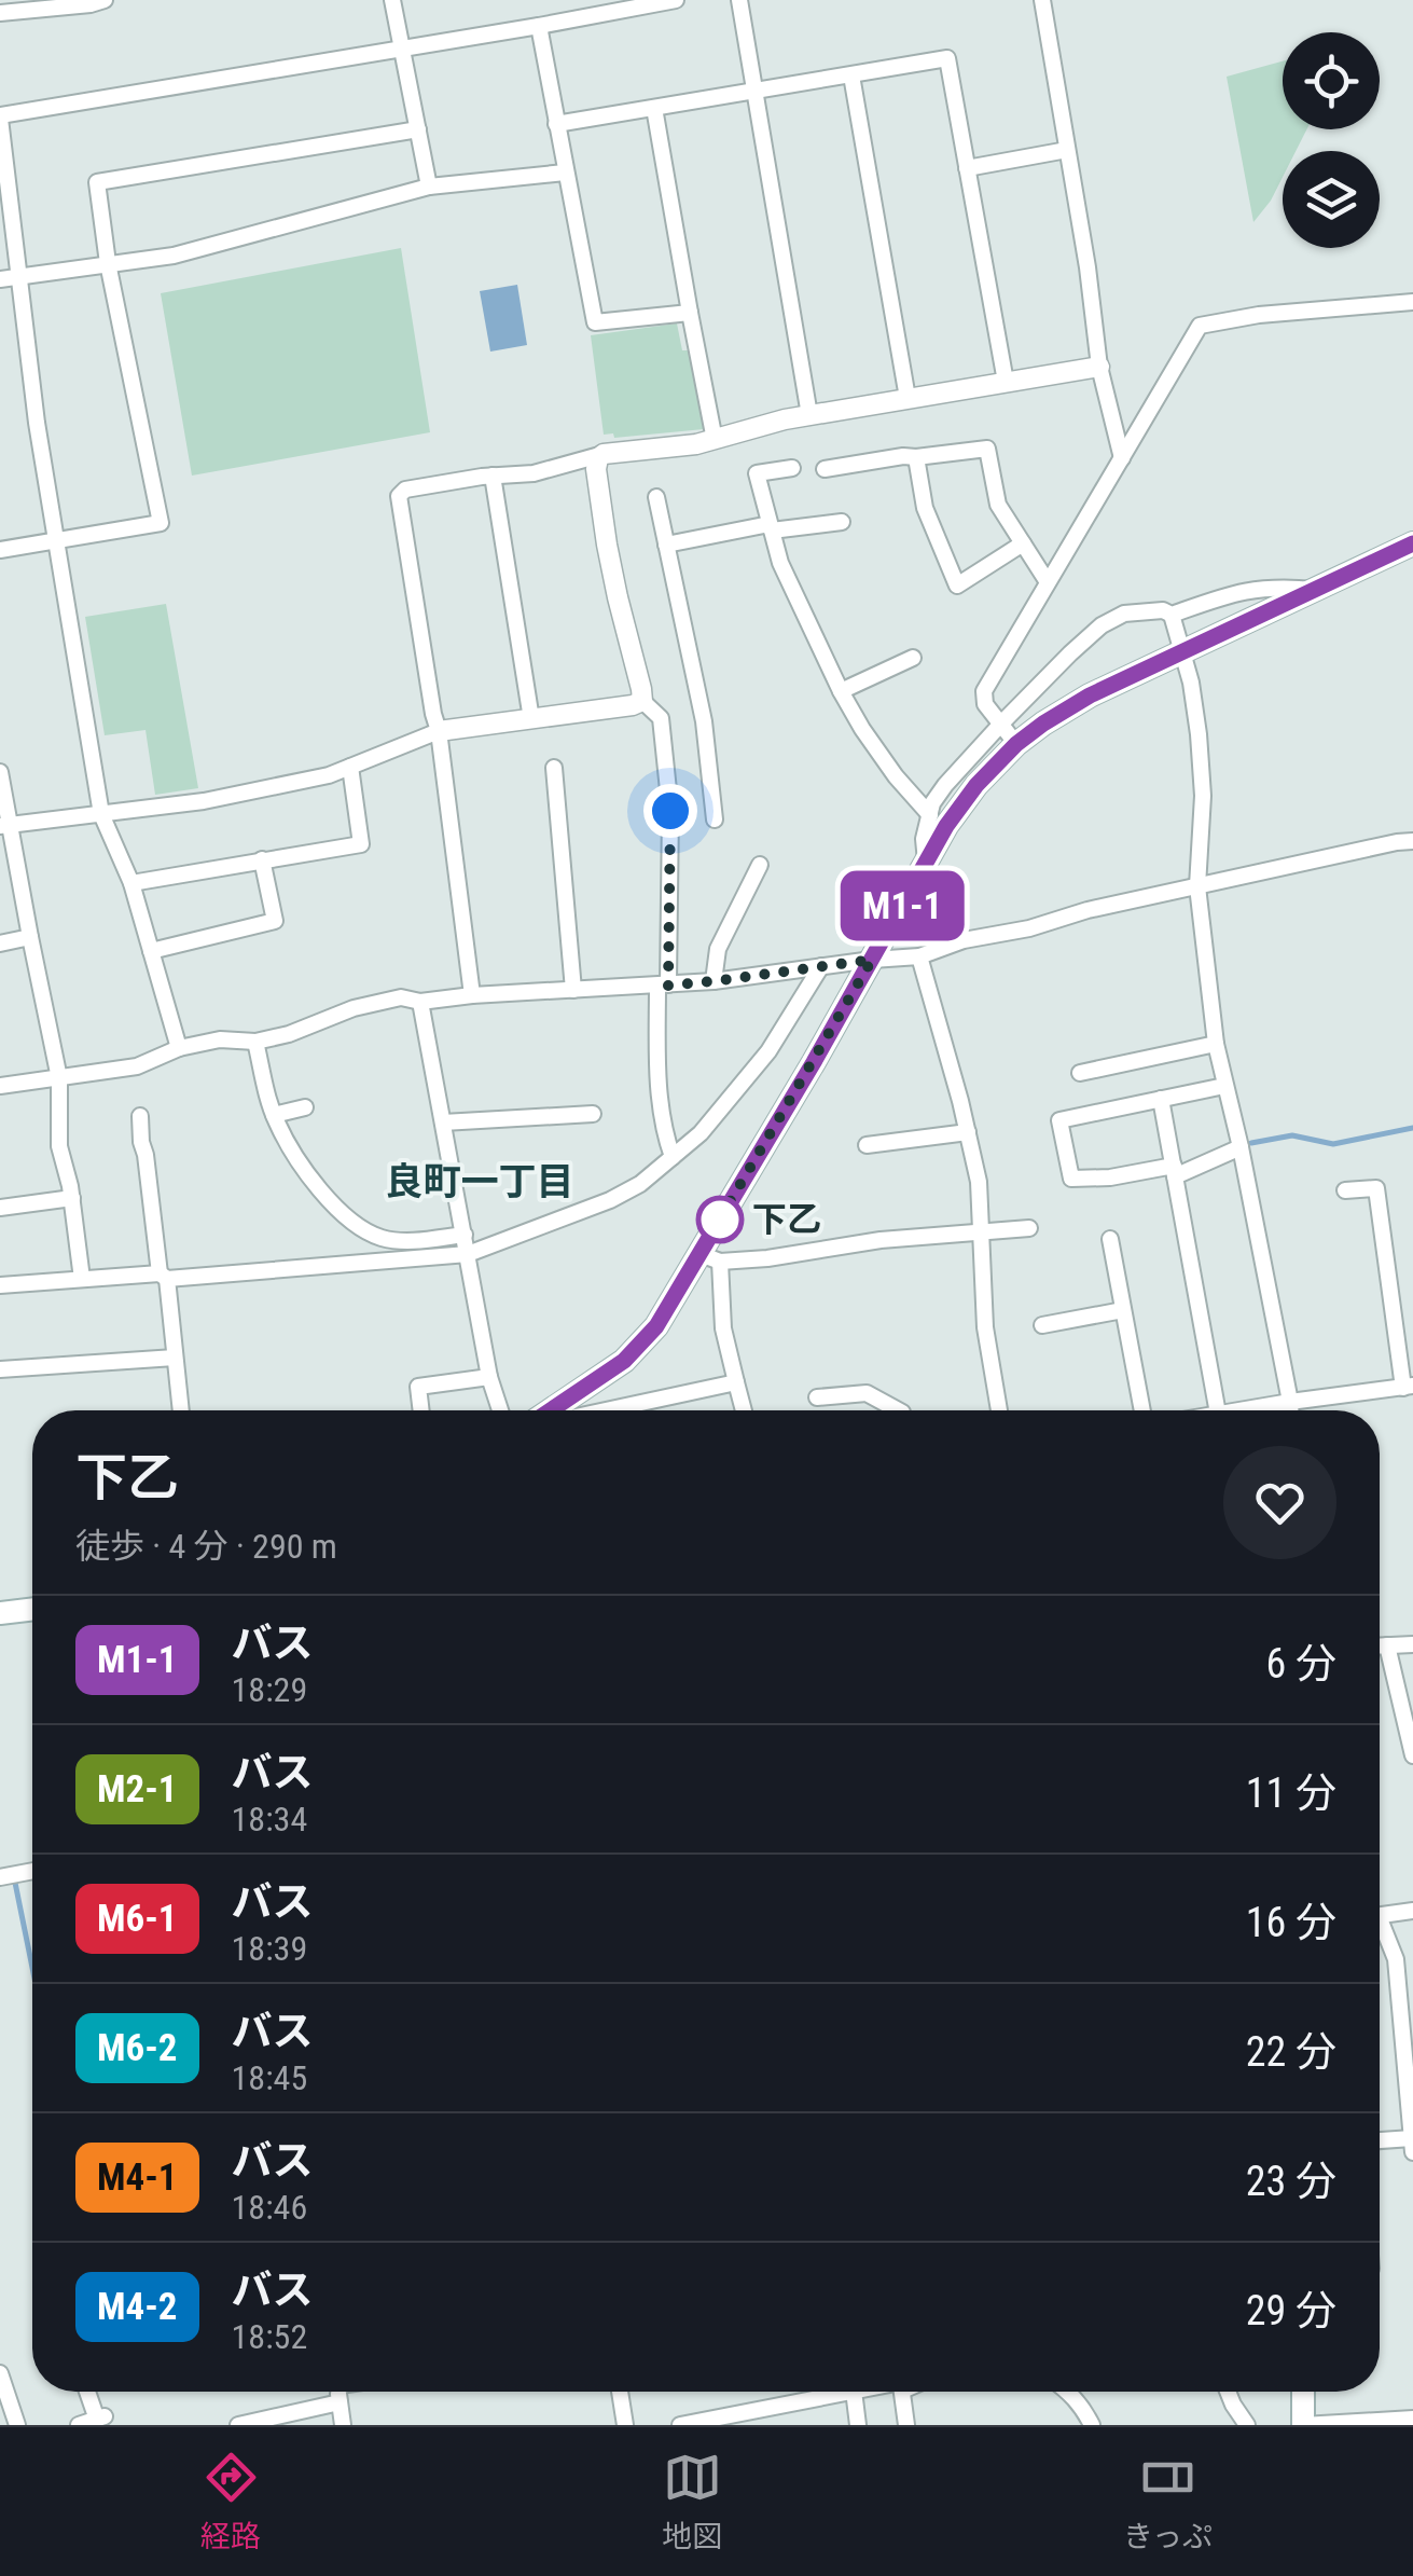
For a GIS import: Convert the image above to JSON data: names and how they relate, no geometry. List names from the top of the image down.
{
  "districts": ["良町一丁目"],
  "places": ["下乙"],
  "lines": ["bus line M1-1"],
  "page": {
    "on_map": "M1-1",
    "heading": ["下乙", "徒歩 · 4 分 · 290 m"],
    "list": [
      {
        "mark": "M1-1",
        "name": "バス",
        "note": "18:29",
        "value": "6 分"
      },
      {
        "mark": "M2-1",
        "name": "バス",
        "note": "18:34",
        "value": "11 分"
      },
      {
        "mark": "M6-1",
        "name": "バス",
        "note": "18:39",
        "value": "16 分"
      },
      {
        "mark": "M6-2",
        "name": "バス",
        "note": "18:45",
        "value": "22 分"
      },
      {
        "mark": "M4-1",
        "name": "バス",
        "note": "18:46",
        "value": "23 分"
      },
      {
        "mark": "M4-2",
        "name": "バス",
        "note": "18:52",
        "value": "29 分"
      }
    ],
    "tabs": ["経路", "地図", "きっぷ"]
  }
}
